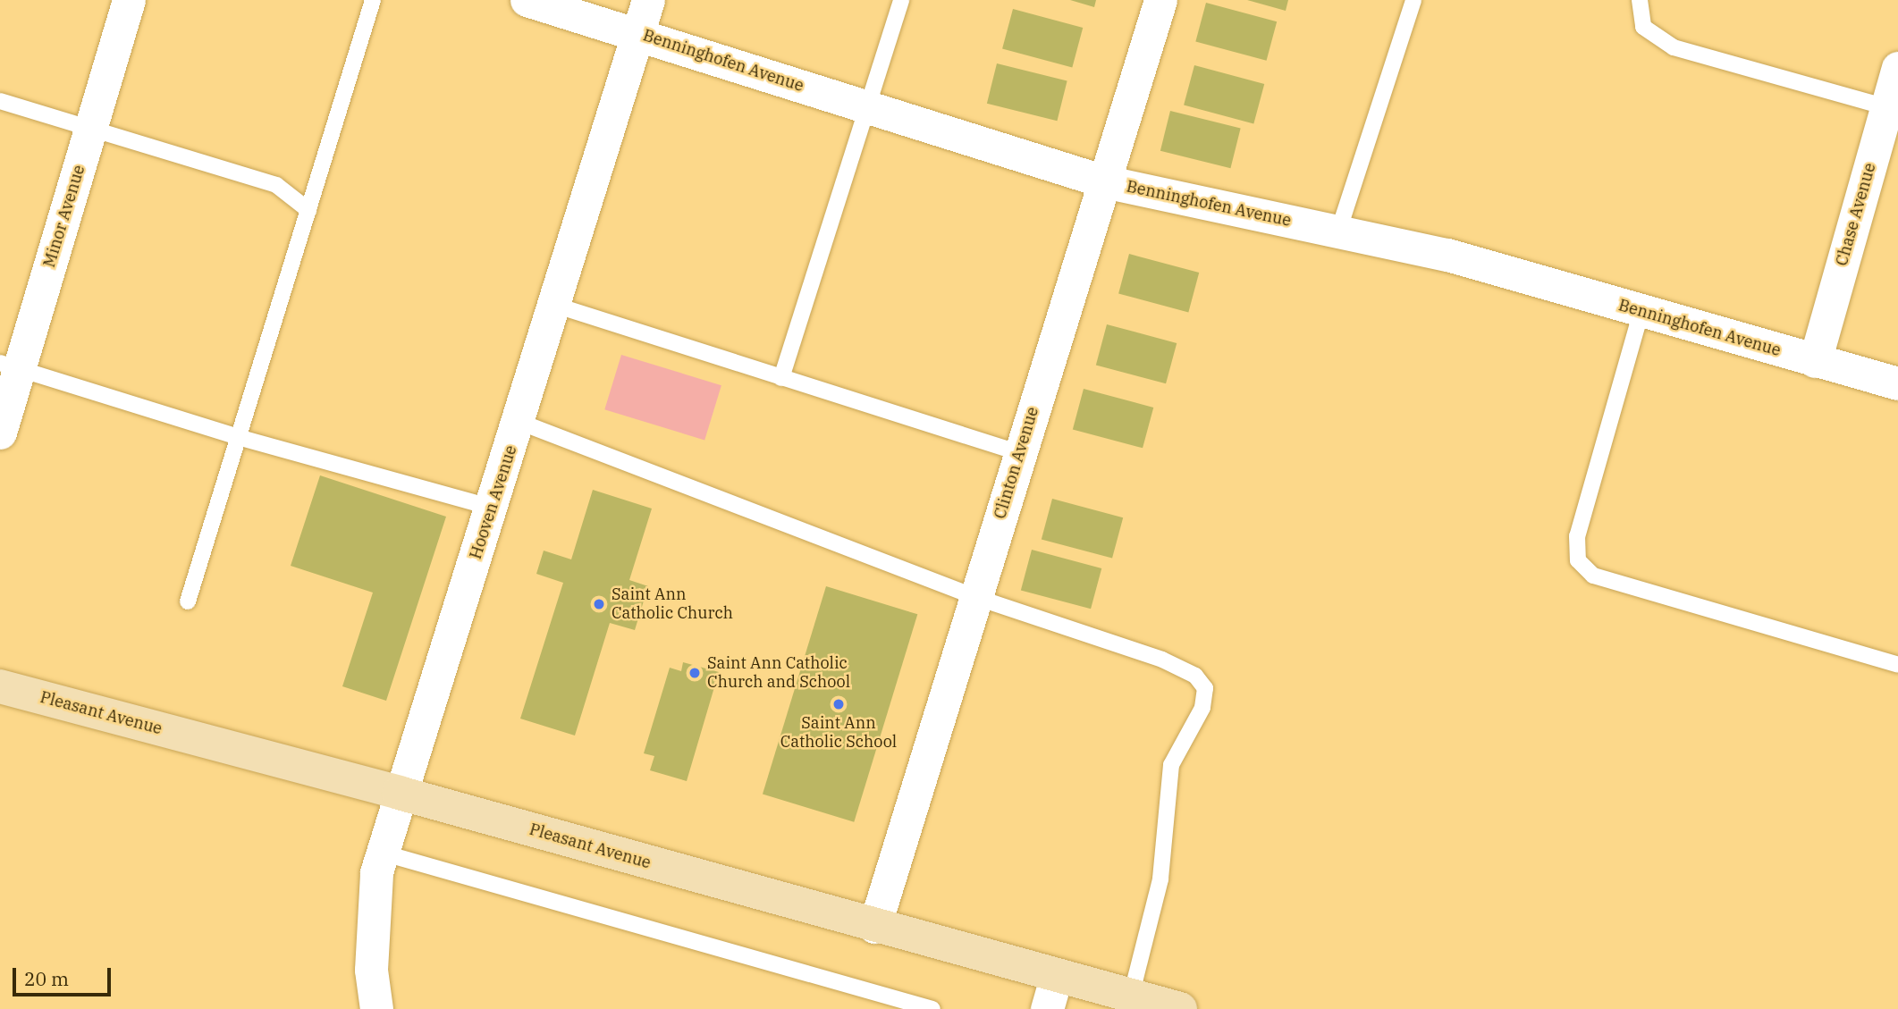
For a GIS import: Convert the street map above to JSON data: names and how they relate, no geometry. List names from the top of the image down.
{
  "streets": {
    "main road": ["Pleasant Avenue"],
    "street": [
      "Benninghofen Avenue",
      "Chase Avenue",
      "Minor Avenue",
      "Clinton Avenue",
      "Hooven Avenue"
    ]
  },
  "crossings": [
    ["Benninghofen Avenue", "Chase Avenue"],
    ["Benninghofen Avenue", "Clinton Avenue"],
    ["Benninghofen Avenue", "Hooven Avenue"],
    ["Clinton Avenue", "Pleasant Avenue"],
    ["Hooven Avenue", "Pleasant Avenue"]
  ],
  "places": ["Saint Ann Catholic Church", "Saint Ann Catholic Church and School", "Saint Ann Catholic School"],
  "scale_bar": "20 m"
}
